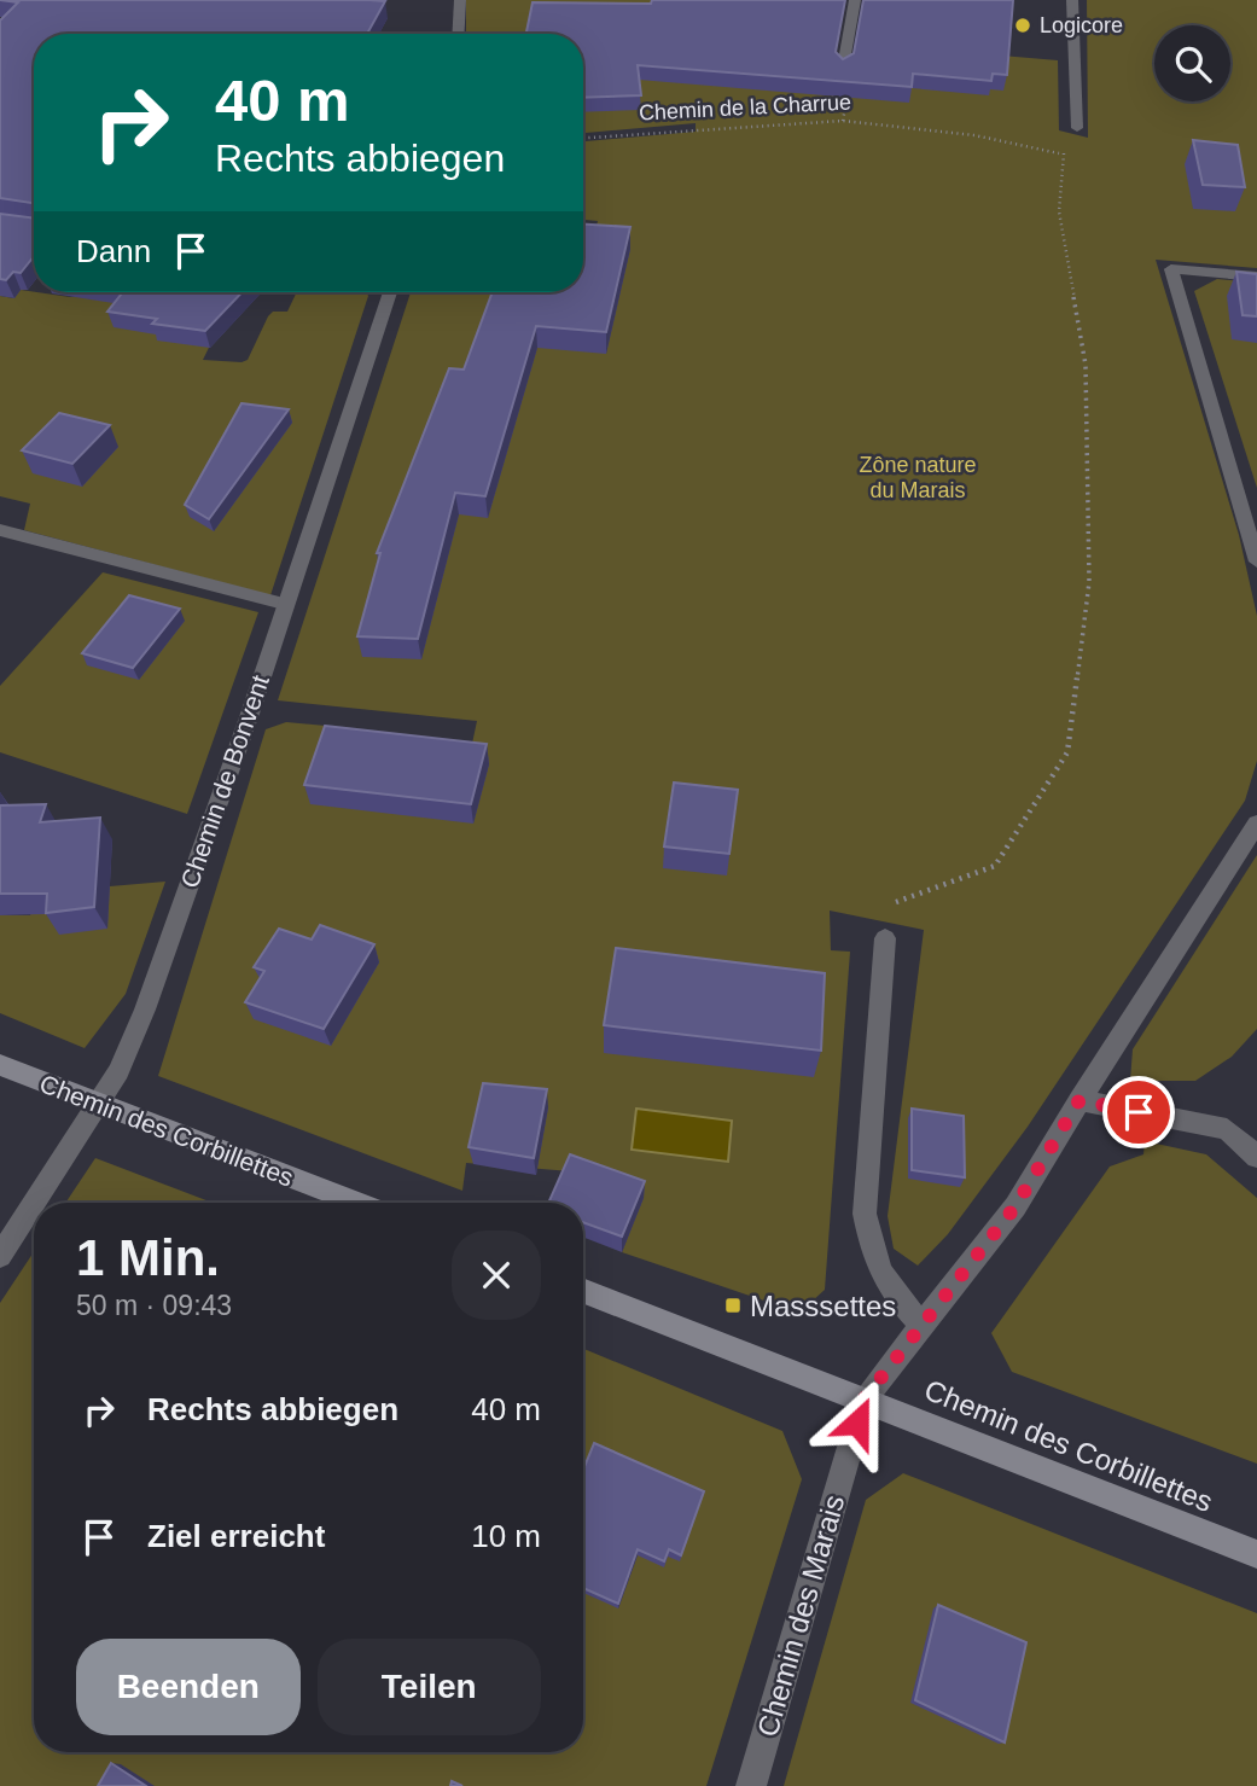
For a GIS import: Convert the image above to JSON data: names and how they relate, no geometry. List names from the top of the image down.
{
  "streets": {
    "street": ["Chemin de Bonvent", "Chemin des Corbillettes", "Chemin des Marais"],
    "path": ["Chemin de la Charrue"]
  },
  "crossings": [
    ["Chemin de Bonvent", "Chemin des Corbillettes"],
    ["Chemin des Corbillettes", "Chemin des Marais"]
  ],
  "parks": ["Zône nature du Marais"],
  "places": {
    "other": ["Logicore"],
    "transit": ["Masssettes"]
  },
  "page": {
    "turn": ["40 m", "Rechts abbiegen"],
    "then": "Dann",
    "heading": ["1 Min.", "50 m · 09:43"],
    "list": [
      {
        "name": "Rechts abbiegen",
        "value": "40 m"
      },
      {
        "name": "Ziel erreicht",
        "value": "10 m"
      }
    ],
    "buttons": ["Beenden", "Teilen"]
  }
}
